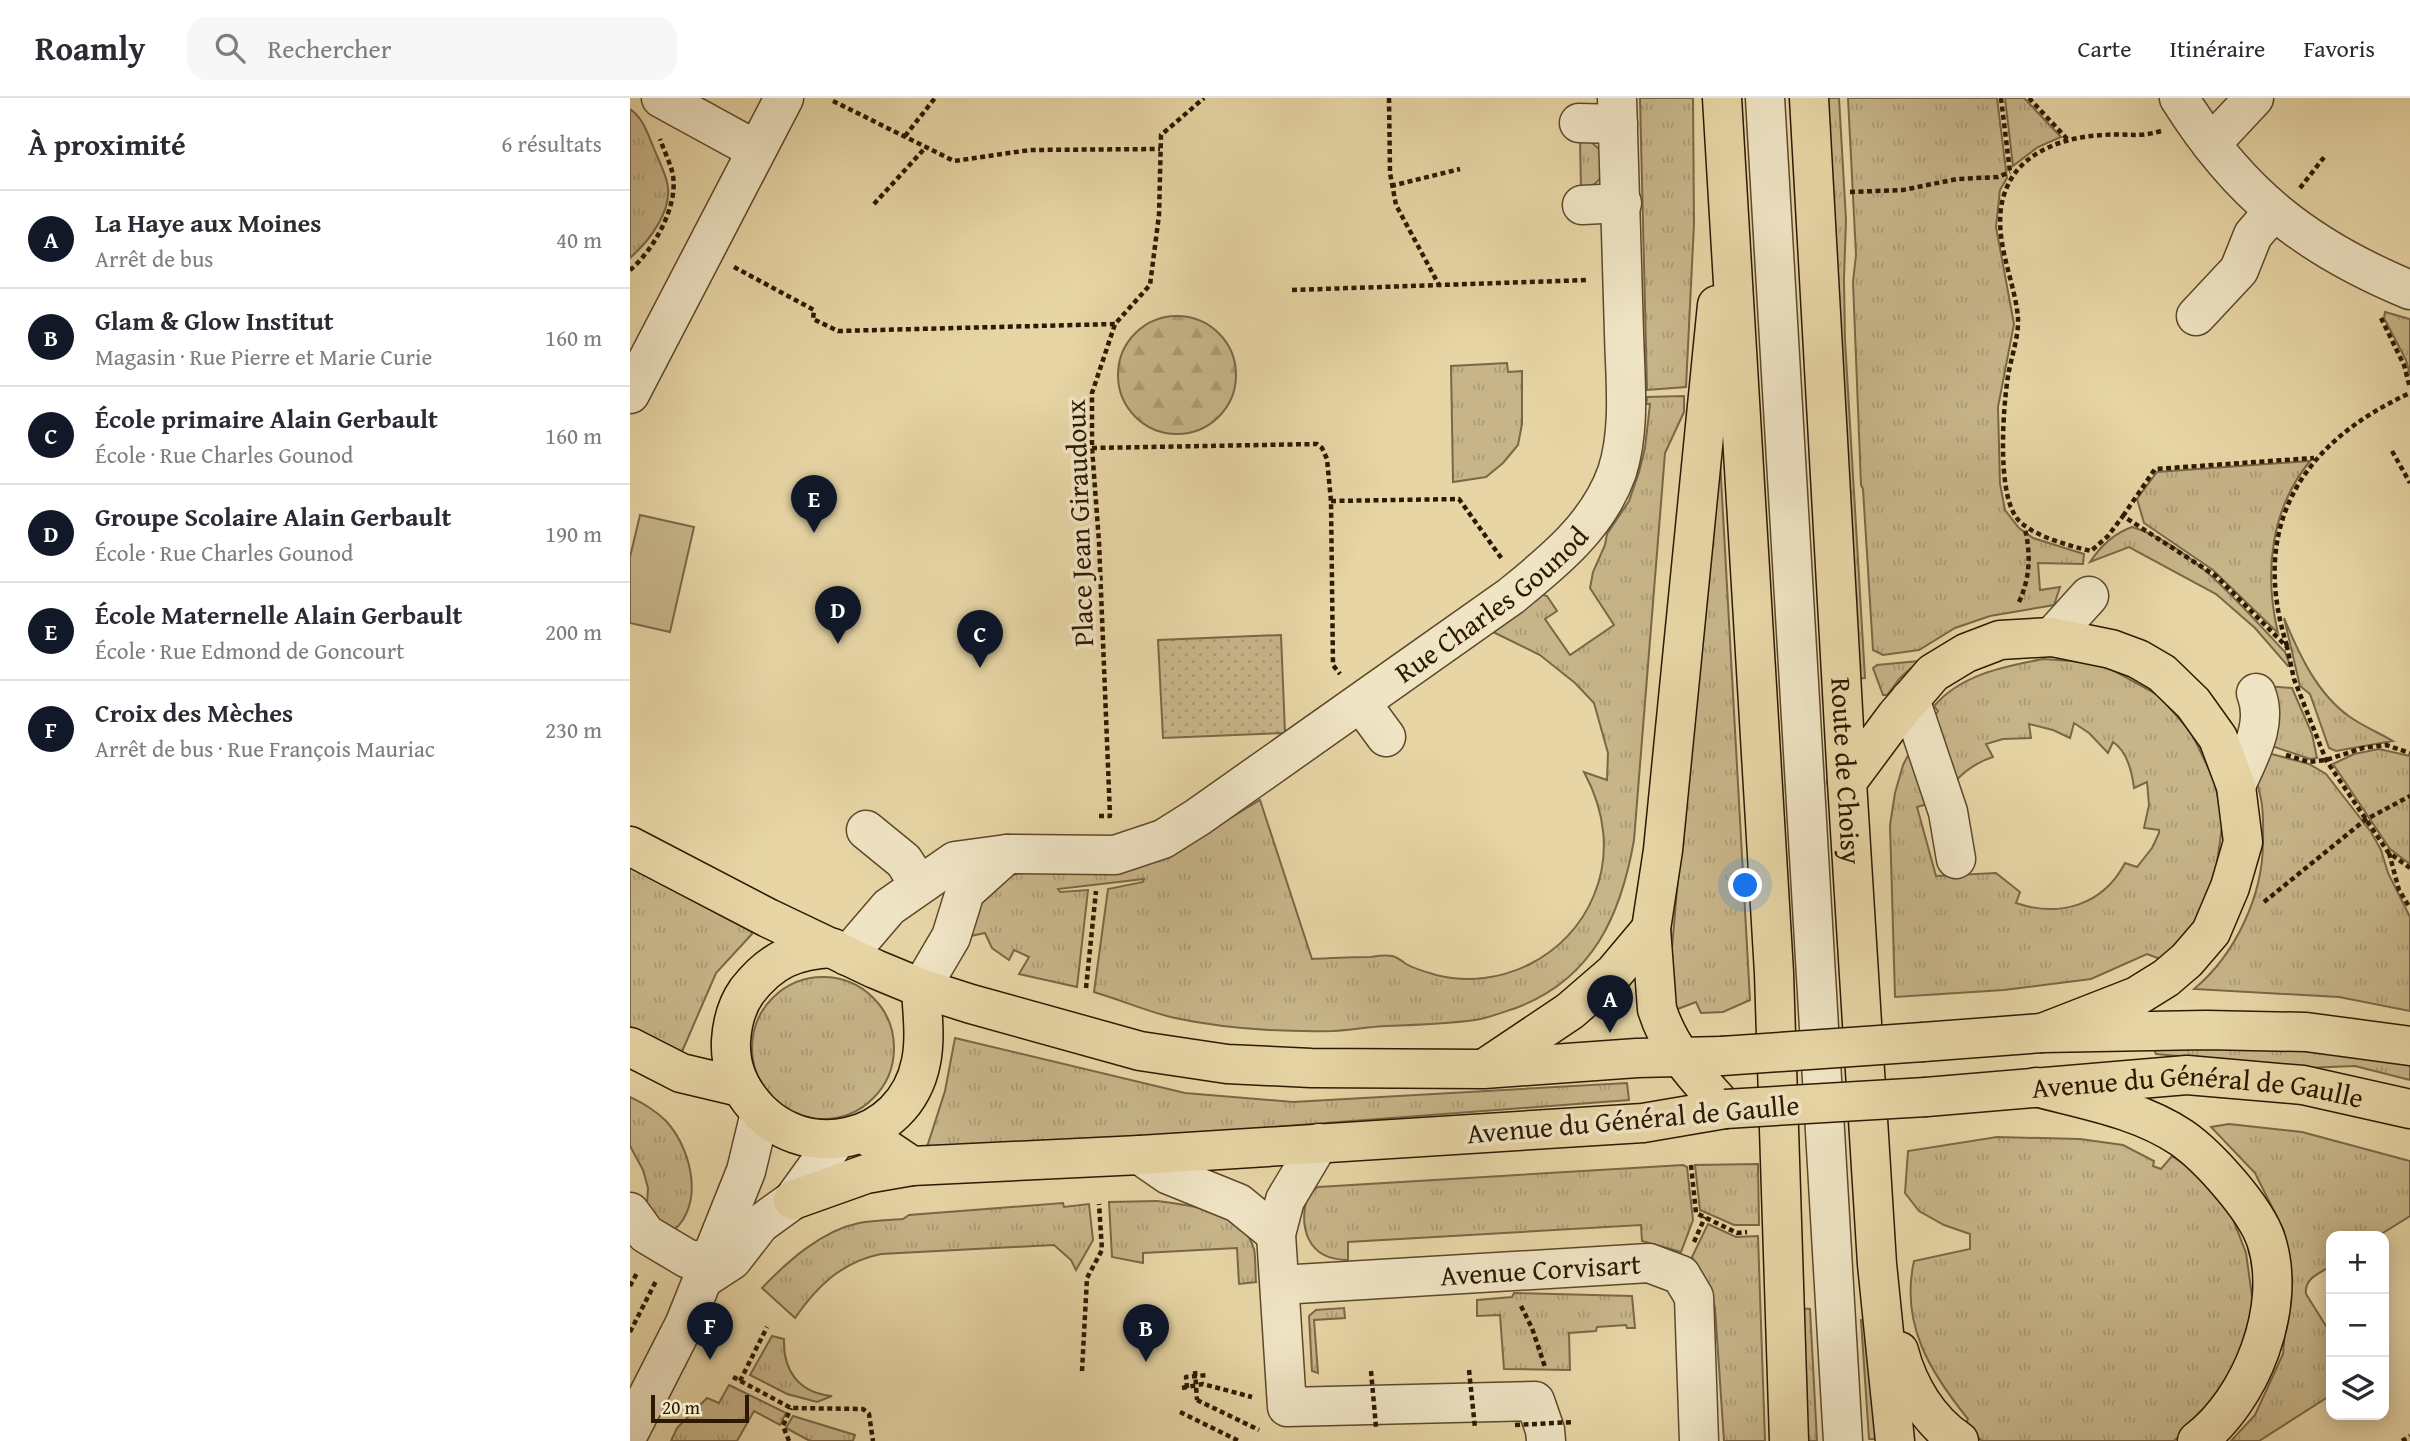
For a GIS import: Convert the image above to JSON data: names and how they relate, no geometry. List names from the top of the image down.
{
  "streets": {
    "main road": ["Route de Choisy", "Avenue du Général de Gaulle"],
    "street": ["Rue Charles Gounod", "Avenue Corvisart"],
    "path": ["Place Jean Giraudoux"]
  },
  "crossings": [
    ["Rue Charles Gounod", "Avenue du Général de Gaulle"]
  ],
  "scale_bar": "20 m",
  "page": {
    "header": "Roamly",
    "search": "Rechercher",
    "nav": ["Carte", "Itinéraire", "Favoris"],
    "heading": ["À proximité", "6 résultats"],
    "list": [
      {
        "mark": "A",
        "name": "La Haye aux Moines",
        "note": "Arrêt de bus",
        "value": "40 m"
      },
      {
        "mark": "B",
        "name": "Glam & Glow Institut",
        "note": "Magasin · Rue Pierre et Marie Curie",
        "value": "160 m"
      },
      {
        "mark": "C",
        "name": "École primaire Alain Gerbault",
        "note": "École · Rue Charles Gounod",
        "value": "160 m"
      },
      {
        "mark": "D",
        "name": "Groupe Scolaire Alain Gerbault",
        "note": "École · Rue Charles Gounod",
        "value": "190 m"
      },
      {
        "mark": "E",
        "name": "École Maternelle Alain Gerbault",
        "note": "École · Rue Edmond de Goncourt",
        "value": "200 m"
      },
      {
        "mark": "F",
        "name": "Croix des Mèches",
        "note": "Arrêt de bus · Rue François Mauriac",
        "value": "230 m"
      }
    ],
    "pins": [
      "E",
      "D",
      "C",
      "A",
      "F",
      "B"
    ],
    "map_buttons": ["+", "−"],
    "scale": "20 m"
  }
}
